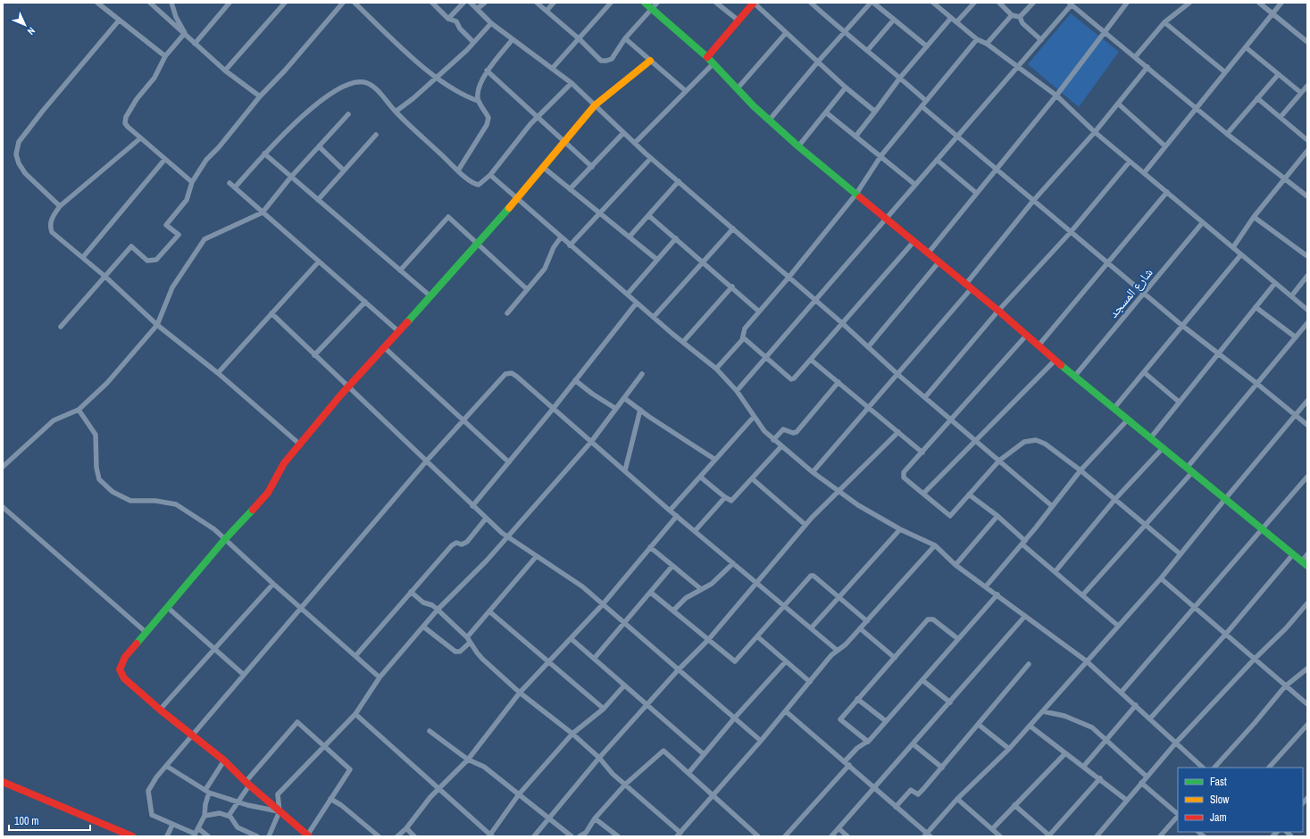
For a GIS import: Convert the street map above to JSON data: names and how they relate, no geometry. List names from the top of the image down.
{
  "streets": {
    "street": ["شارع المسجد"]
  },
  "legend": ["Fast", "Slow", "Jam"],
  "scale_bar": "100 m",
  "north": "bottom right"
}
